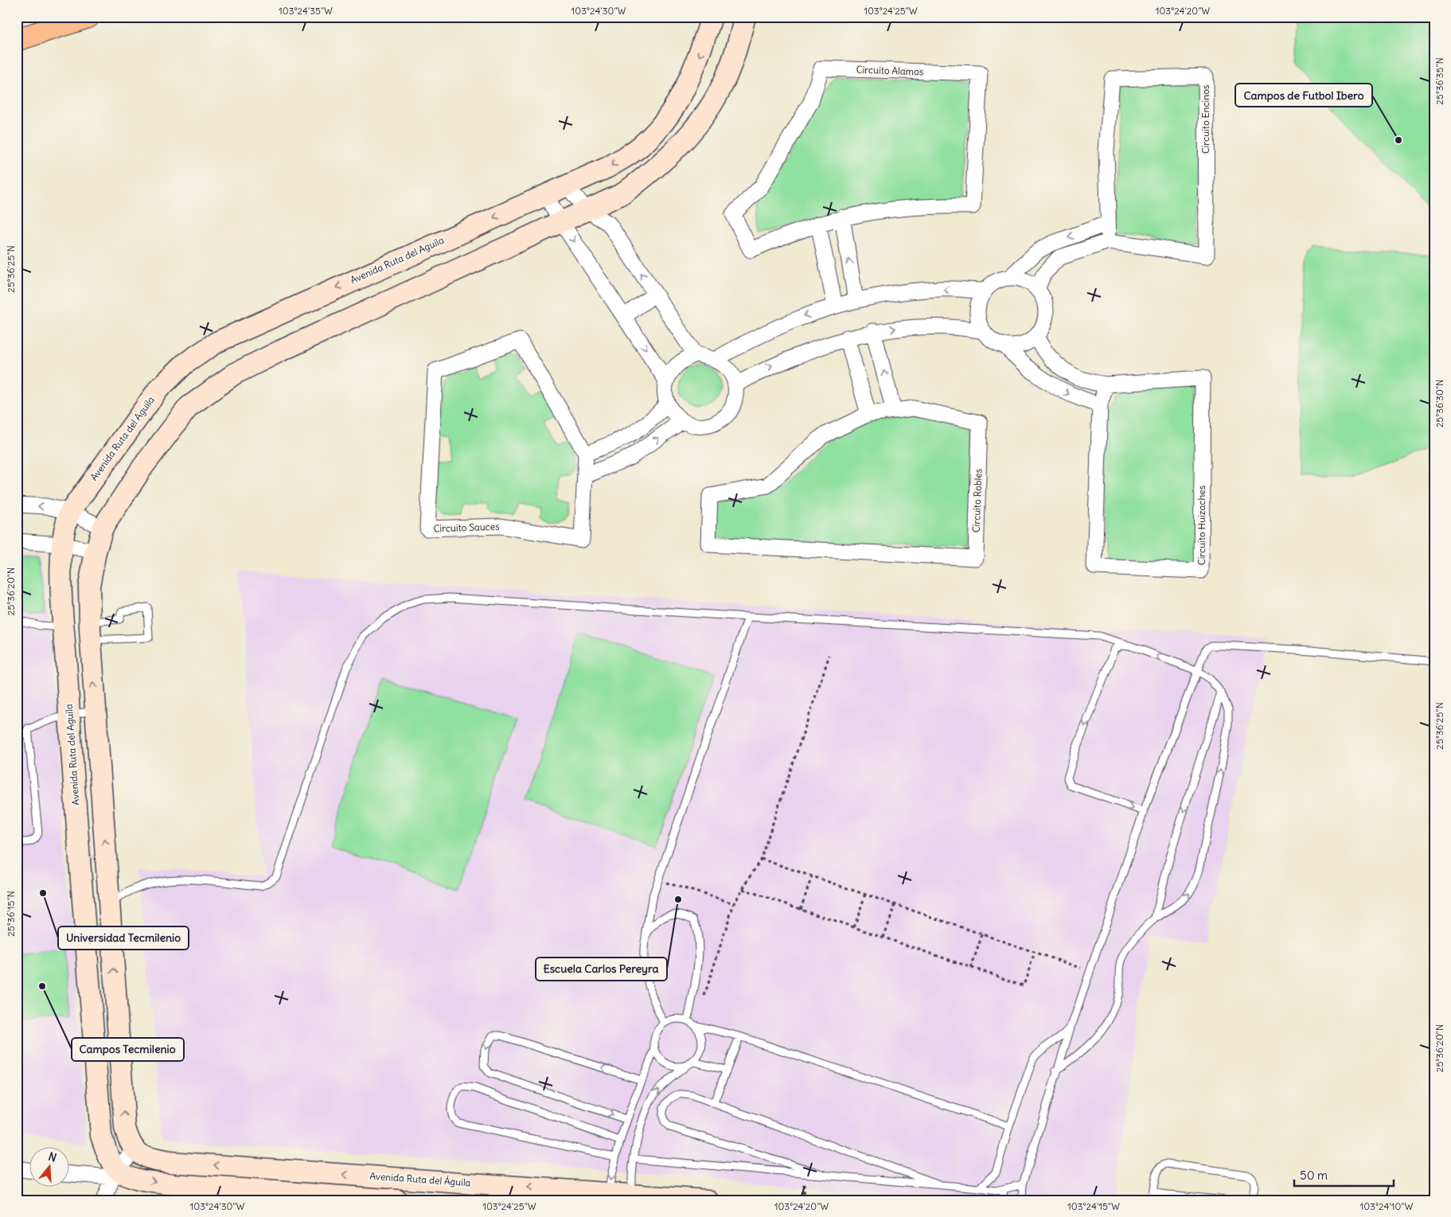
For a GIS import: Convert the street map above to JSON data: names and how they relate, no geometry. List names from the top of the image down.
{
  "streets": {
    "street": [
      "Circuito Alamos",
      "Circuito Encinos",
      "Avenida Ruta del Aguila",
      "Circuito Robles",
      "Circuito Huizaches",
      "Circuito Sauces",
      "Avenida Ruta del Águila"
    ]
  },
  "crossings": [
    ["Circuito Encinos", "Circuito Huizaches"]
  ],
  "places": [
    "Campos de Futbol Ibero",
    "Universidad Tecmilenio",
    "Escuela Carlos Pereyra",
    "Campos Tecmilenio"
  ],
  "scale_bar": "50 m",
  "north": "top",
  "coordinates": [
    "103°24'35\"W",
    "103°24'30\"W",
    "103°24'25\"W",
    "103°24'20\"W",
    "25°36'35\"N",
    "25°36'25\"N",
    "25°36'30\"N",
    "25°36'20\"N",
    "25°36'15\"N",
    "103°24'15\"W",
    "103°24'10\"W"
  ]
}
